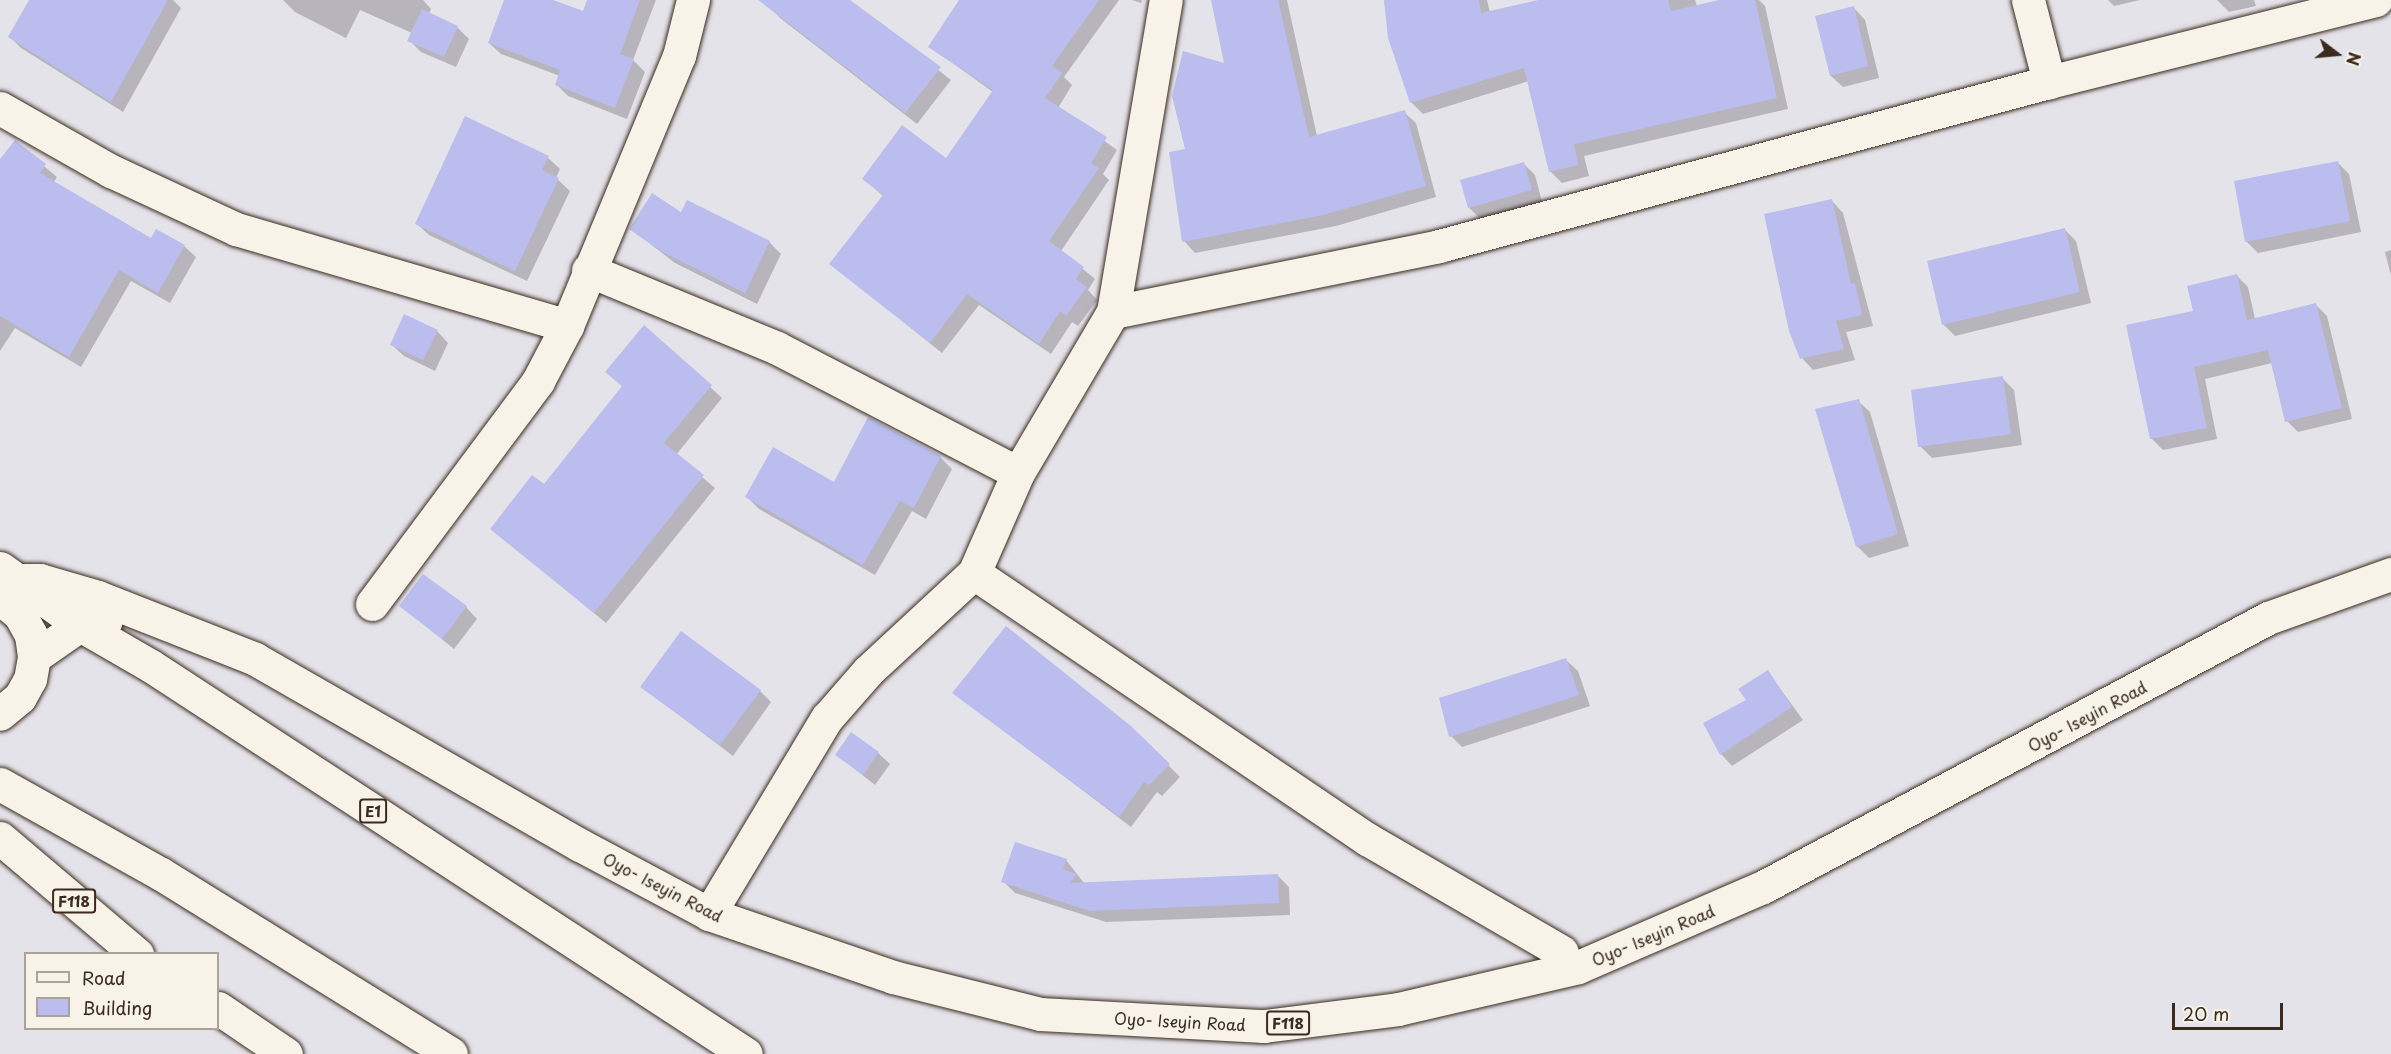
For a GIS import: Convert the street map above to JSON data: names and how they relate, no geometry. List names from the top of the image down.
{
  "streets": {
    "main road": ["Oyo- Iseyin Road", "E1", "F118"]
  },
  "crossings": [
    ["Oyo- Iseyin Road", "E1"]
  ],
  "legend": ["Road", "Building"],
  "scale_bar": "20 m",
  "north": "right"
}
